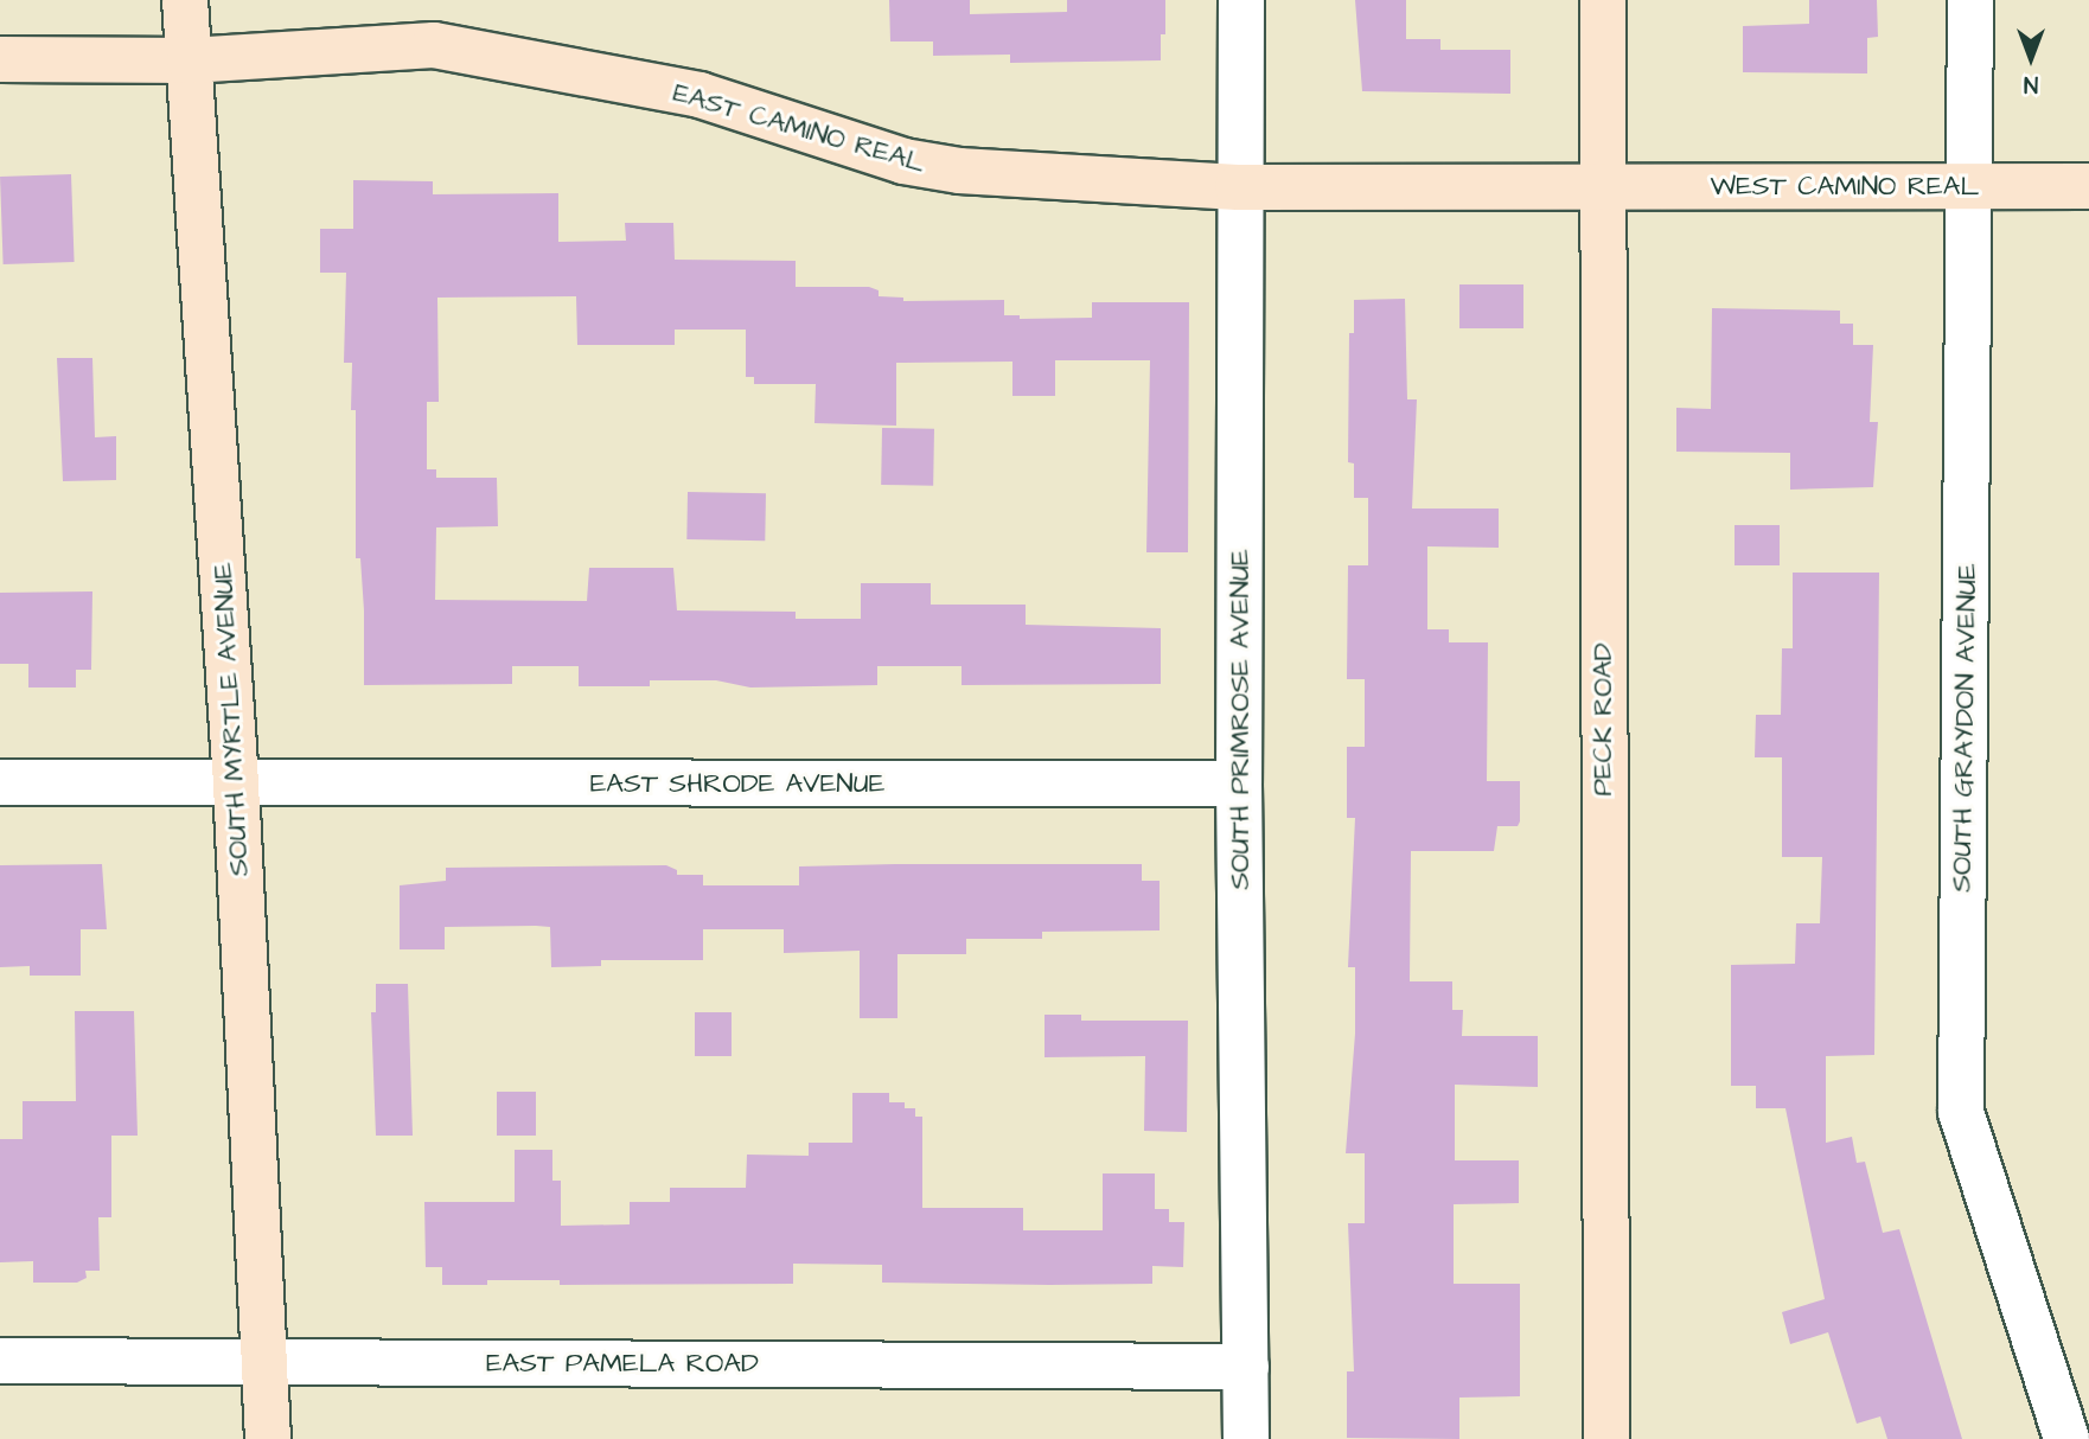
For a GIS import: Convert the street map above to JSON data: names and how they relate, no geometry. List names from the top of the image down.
{
  "streets": {
    "street": [
      "EAST CAMINO REAL",
      "WEST CAMINO REAL",
      "SOUTH MYRTLE AVENUE",
      "SOUTH PRIMROSE AVENUE",
      "PECK ROAD",
      "SOUTH GRAYDON AVENUE",
      "EAST SHRODE AVENUE",
      "EAST PAMELA ROAD"
    ]
  },
  "crossings": [
    ["EAST CAMINO REAL", "WEST CAMINO REAL"],
    ["EAST CAMINO REAL", "SOUTH MYRTLE AVENUE"],
    ["EAST CAMINO REAL", "SOUTH PRIMROSE AVENUE"],
    ["EAST CAMINO REAL", "PECK ROAD"],
    ["WEST CAMINO REAL", "PECK ROAD"],
    ["WEST CAMINO REAL", "SOUTH GRAYDON AVENUE"],
    ["SOUTH MYRTLE AVENUE", "EAST SHRODE AVENUE"],
    ["SOUTH MYRTLE AVENUE", "EAST PAMELA ROAD"],
    ["SOUTH PRIMROSE AVENUE", "EAST SHRODE AVENUE"],
    ["SOUTH PRIMROSE AVENUE", "EAST PAMELA ROAD"]
  ],
  "north": "bottom"
}
